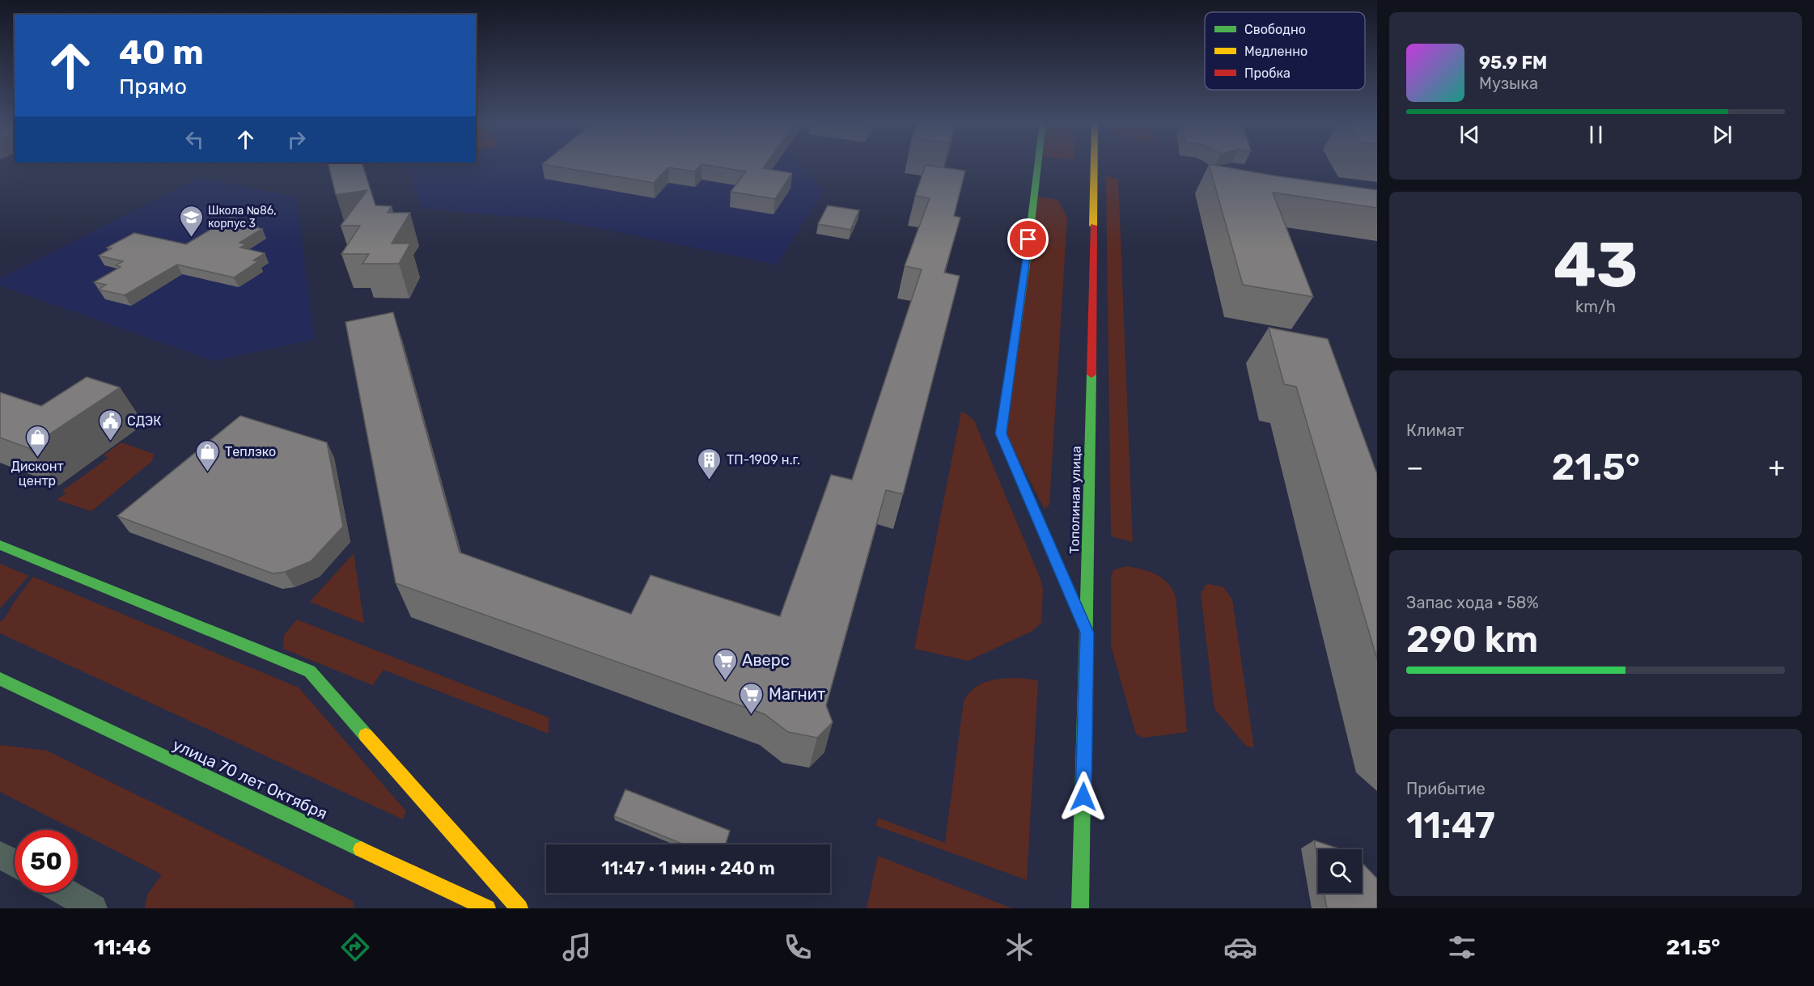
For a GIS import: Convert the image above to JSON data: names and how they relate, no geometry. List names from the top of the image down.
{
  "streets": {
    "main road": ["Тополиная улица", "улица 70 лет Октября"]
  },
  "places": {
    "school or university": ["Школа №86, корпус 3"],
    "public building": ["СДЭК"],
    "shop": ["Дисконт центр", "Теплэко"],
    "building": ["ТП-1909 н.г."],
    "supermarket": ["Аверс", "Магнит"]
  },
  "legend": ["Свободно", "Медленно", "Пробка"],
  "page": {
    "turn": ["40 m", "Прямо"],
    "song": ["95.9 FM", "Музыка"],
    "tile": [
      ["43", "km/h"],
      "Климат",
      ["Запас хода · 58%", "290 km"],
      ["Прибытие", "11:47"]
    ],
    "heat": ["−", "21.5°", "+"],
    "limit": "50",
    "trip": "11:47 · 1 мин · 240 m",
    "tabs": ["11:46", "21.5°"]
  }
}
